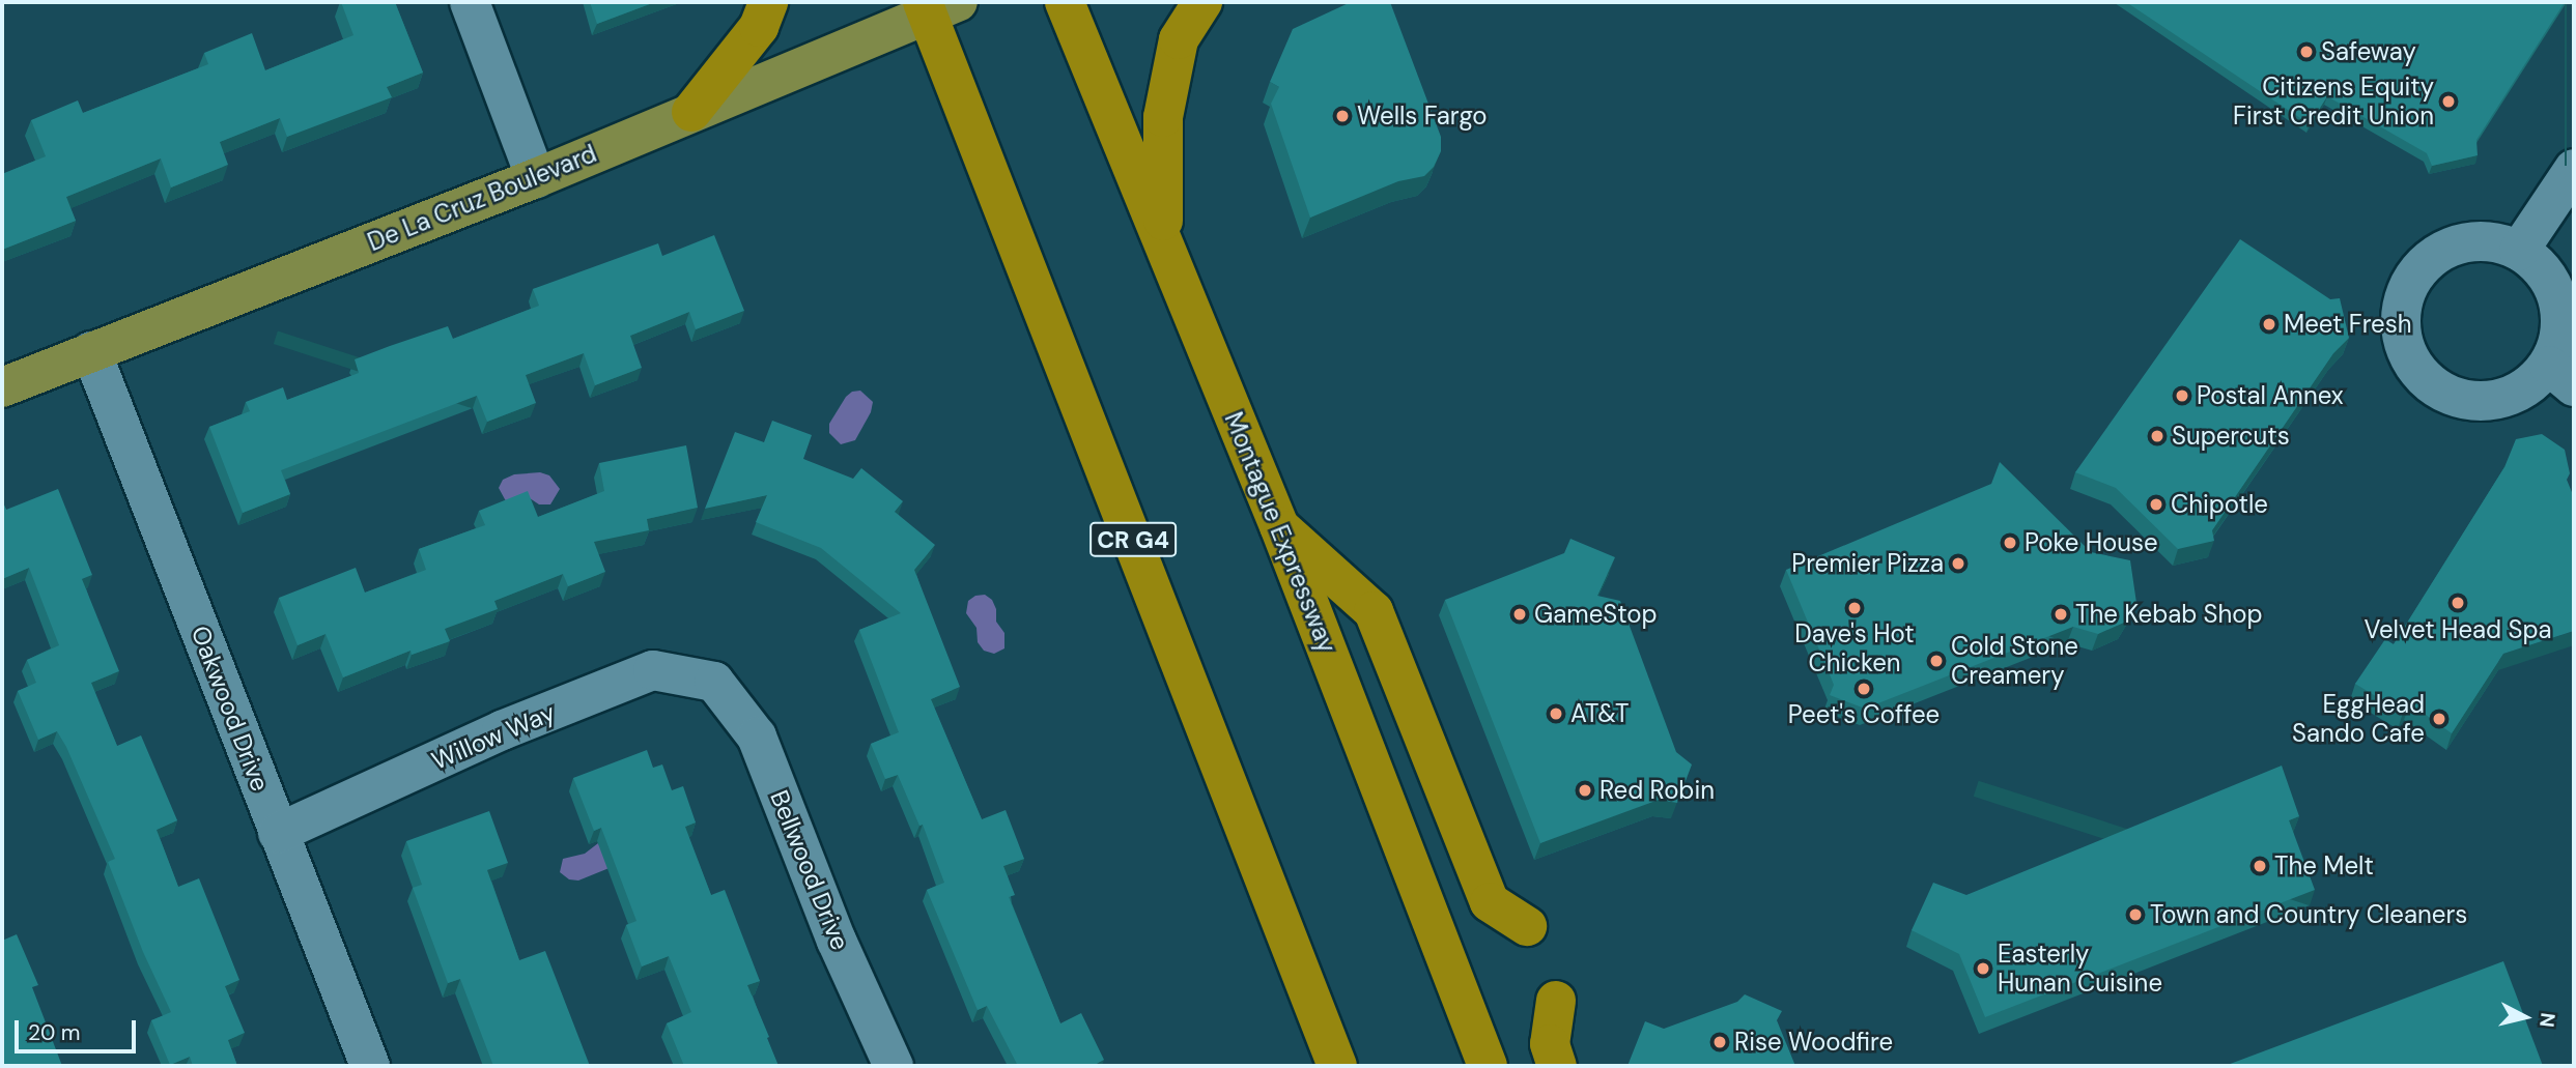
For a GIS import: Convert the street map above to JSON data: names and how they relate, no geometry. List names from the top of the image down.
{
  "streets": {
    "highway": ["Montague Expressway", "CR G4"],
    "main road": ["De La Cruz Boulevard"],
    "street": ["Oakwood Drive", "Willow Way", "Bellwood Drive"]
  },
  "crossings": [
    ["De La Cruz Boulevard", "CR G4"],
    ["De La Cruz Boulevard", "Oakwood Drive"],
    ["Oakwood Drive", "Willow Way"],
    ["Willow Way", "Bellwood Drive"]
  ],
  "places": [
    "Safeway",
    "Citizens Equity First Credit Union",
    "Wells Fargo",
    "Meet Fresh",
    "Postal Annex",
    "Supercuts",
    "Chipotle",
    "Poke House",
    "Premier Pizza",
    "Velvet Head Spa",
    "Dave's Hot Chicken",
    "GameStop",
    "The Kebab Shop",
    "Cold Stone Creamery",
    "Peet's Coffee",
    "AT&T",
    "EggHead Sando Cafe",
    "Red Robin",
    "The Melt",
    "Town and Country Cleaners",
    "Easterly Hunan Cuisine",
    "Rise Woodfire"
  ],
  "scale_bar": "20 m",
  "north": "right"
}
